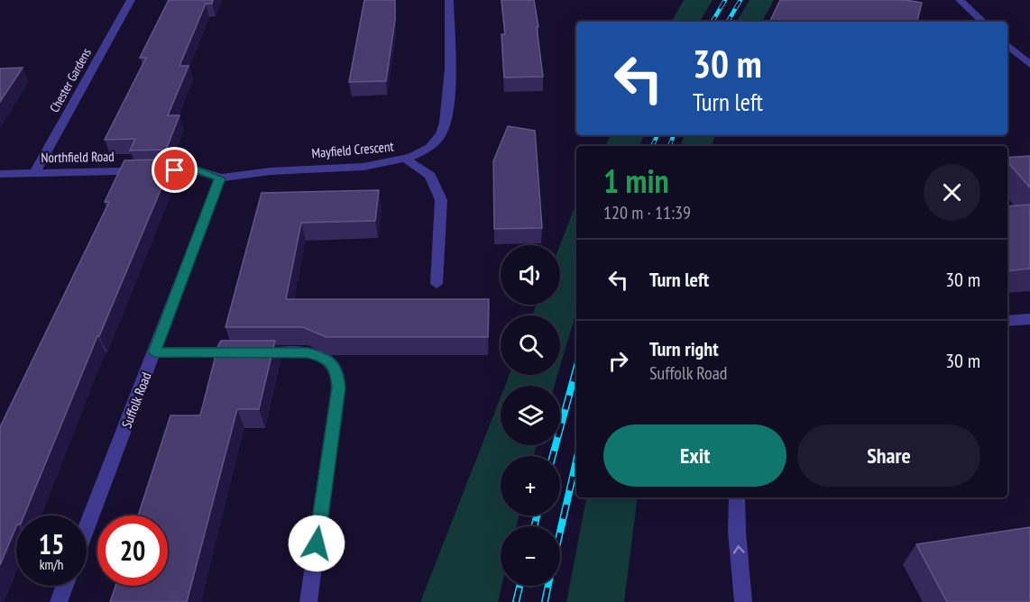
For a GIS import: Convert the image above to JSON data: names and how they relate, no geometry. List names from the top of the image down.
{
  "streets": {
    "street": [
      "Chester Gardens",
      "Mayfield Crescent",
      "Northfield Road",
      "Suffolk Road"
    ]
  },
  "crossings": [
    ["Chester Gardens", "Northfield Road"],
    ["Mayfield Crescent", "Northfield Road"],
    ["Mayfield Crescent", "Suffolk Road"],
    ["Northfield Road", "Suffolk Road"]
  ],
  "page": {
    "turn": ["30 m", "Turn left"],
    "heading": ["1 min", "120 m · 11:39"],
    "list": [
      {
        "name": "Turn left",
        "value": "30 m"
      },
      {
        "name": "Turn right",
        "note": "Suffolk Road",
        "value": "30 m"
      }
    ],
    "map_buttons": ["+", "−"],
    "buttons": ["Exit", "Share"],
    "speed": "15 km/h",
    "limit": "20"
  }
}
